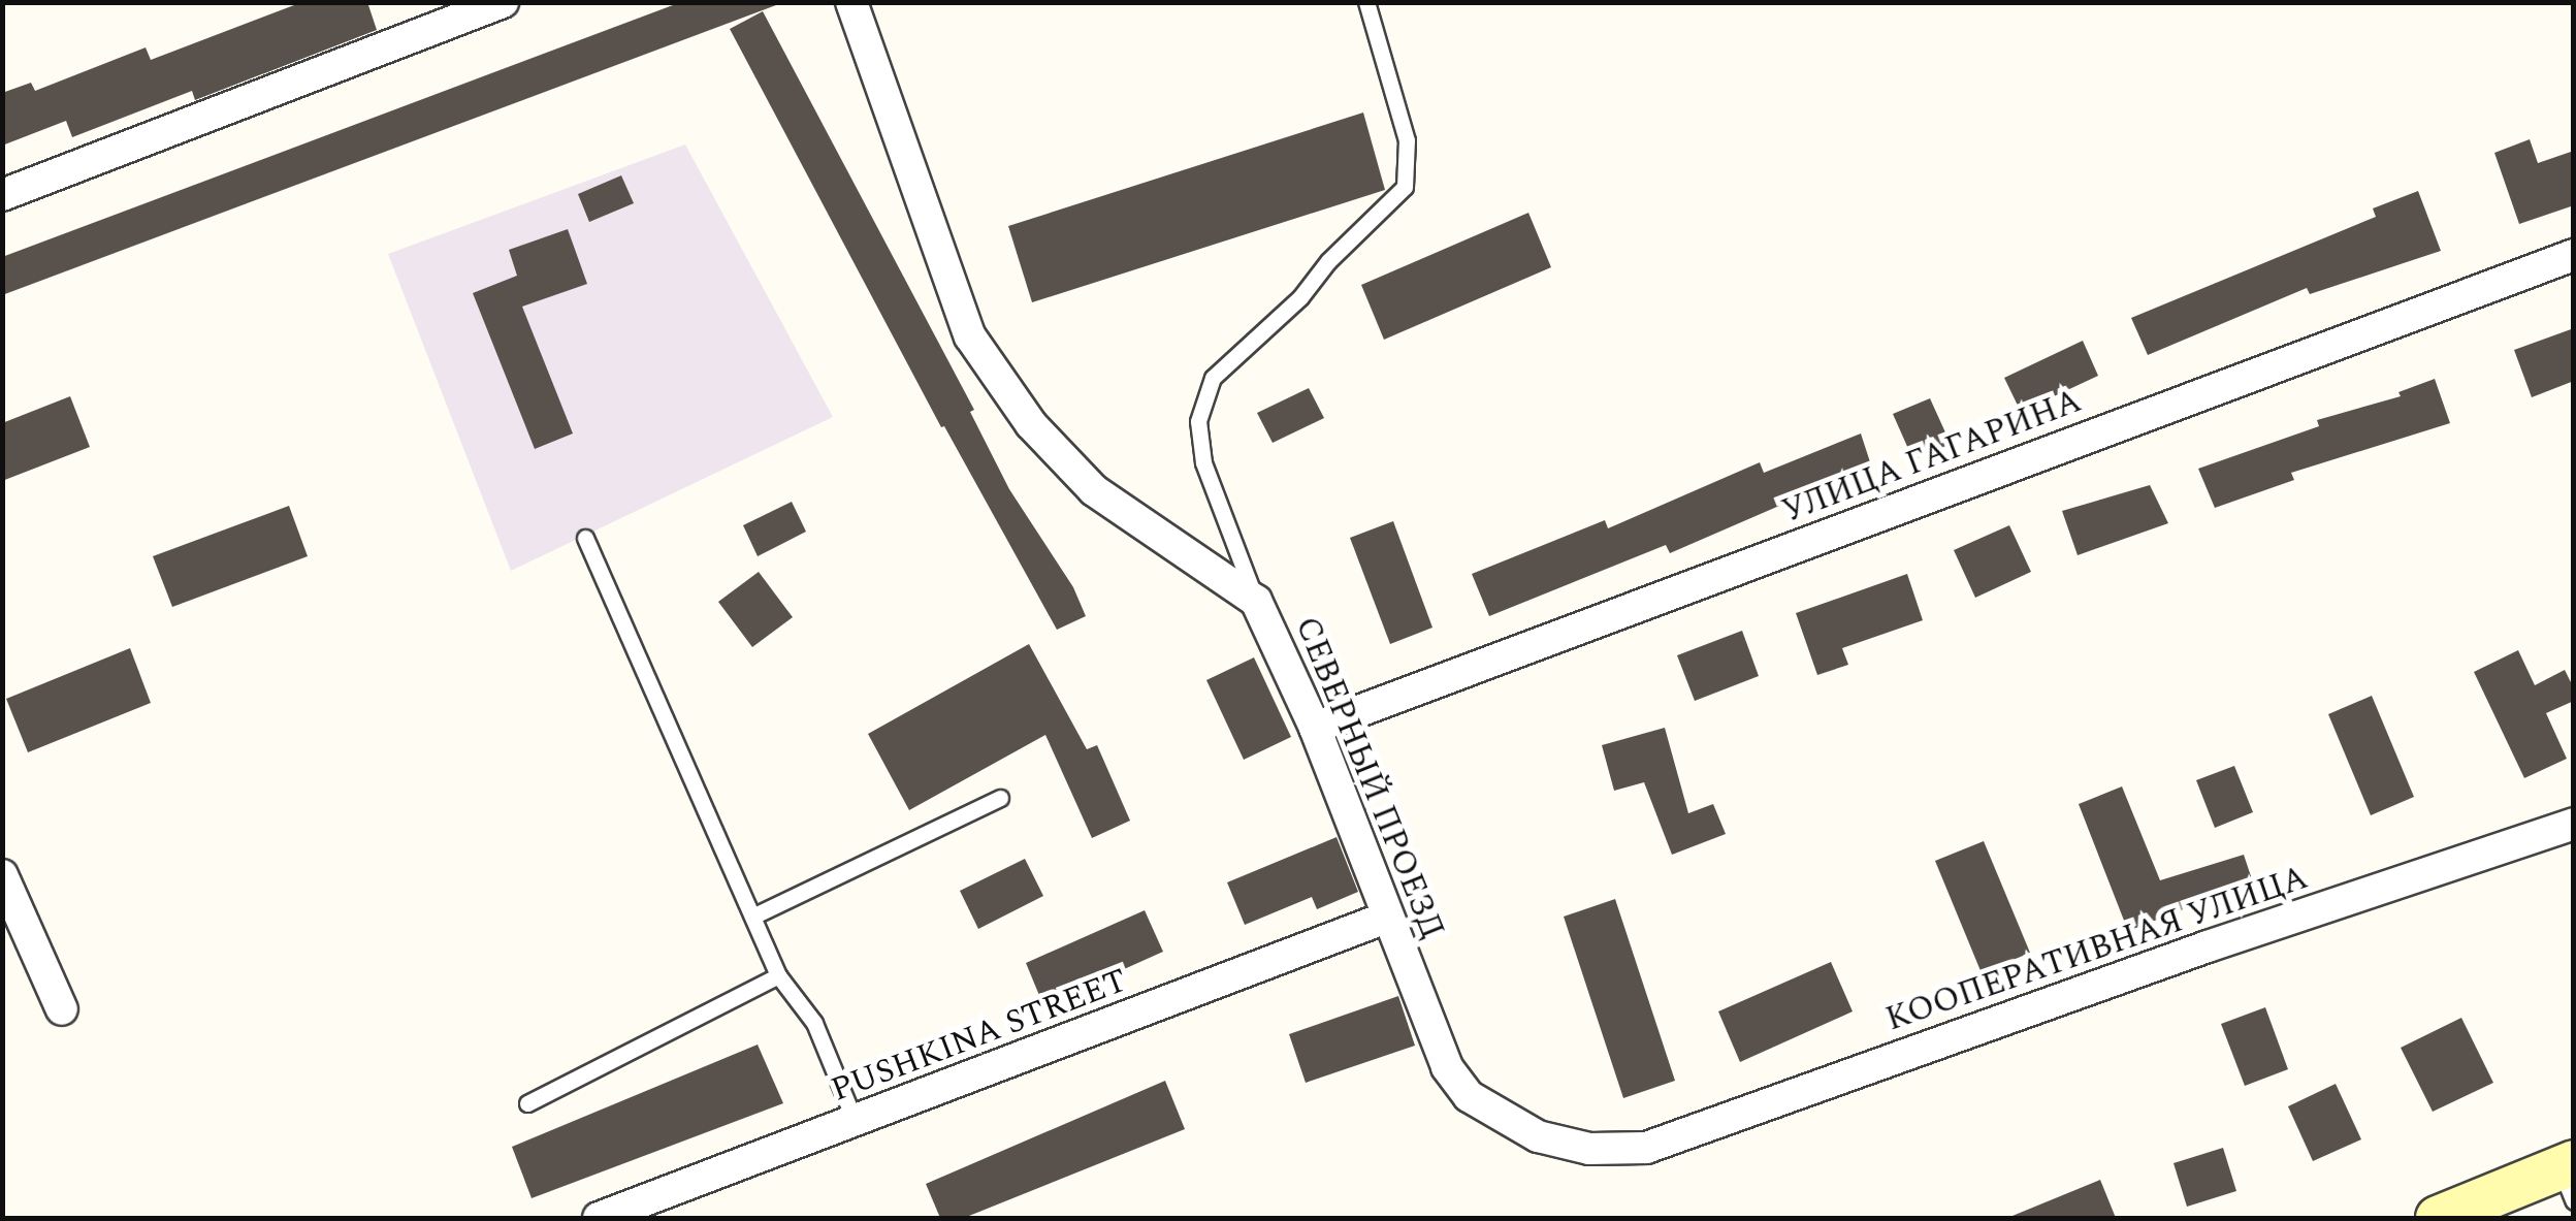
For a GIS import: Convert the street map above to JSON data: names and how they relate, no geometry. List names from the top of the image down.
{
  "streets": {
    "street": [
      "УЛИЦА ГАГАРИНА",
      "СЕВЕРНЫЙ ПРОЕЗД",
      "КООПЕРАТИВНАЯ УЛИЦА",
      "PUSHKINA STREET"
    ]
  },
  "crossings": [
    ["УЛИЦА ГАГАРИНА", "СЕВЕРНЫЙ ПРОЕЗД"],
    ["СЕВЕРНЫЙ ПРОЕЗД", "КООПЕРАТИВНАЯ УЛИЦА"],
    ["СЕВЕРНЫЙ ПРОЕЗД", "PUSHKINA STREET"]
  ]
}
